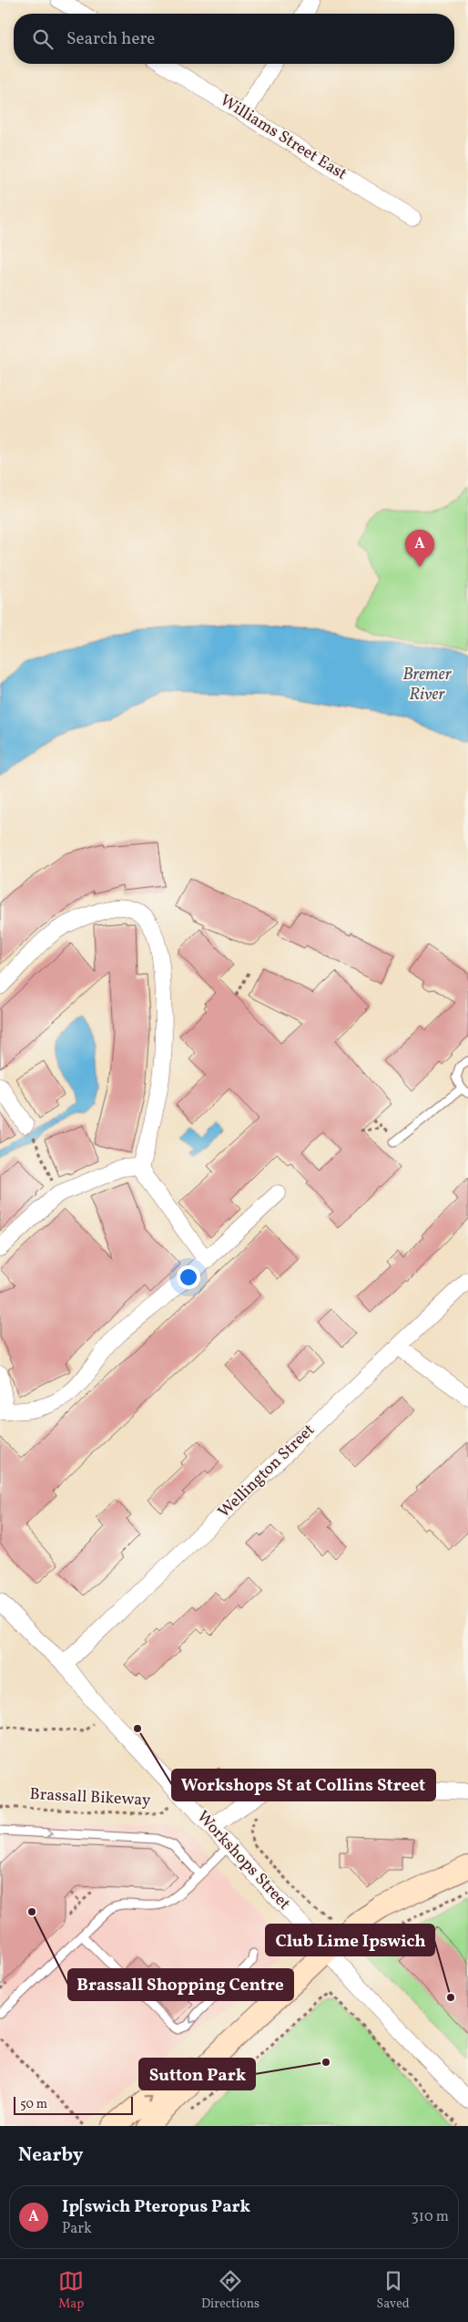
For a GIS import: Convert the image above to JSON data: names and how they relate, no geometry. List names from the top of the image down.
{
  "streets": {
    "street": ["Williams Street East", "Wellington Street", "Workshops Street"],
    "path": ["Brassall Bikeway"]
  },
  "crossings": [
    ["Wellington Street", "Workshops Street"]
  ],
  "water": ["Bremer River"],
  "places": [
    "Workshops St at Collins Street",
    "Brassall Shopping Centre",
    "Club Lime Ipswich",
    "Sutton Park"
  ],
  "scale_bar": "50 m",
  "page": {
    "search": "Search here",
    "pins": "A",
    "scale": "50 m",
    "heading": "Nearby",
    "list": [
      {
        "mark": "A",
        "name": "Ip[swich Pteropus Park",
        "note": "Park",
        "value": "310 m"
      }
    ],
    "nav": ["Map", "Directions", "Saved"]
  }
}
